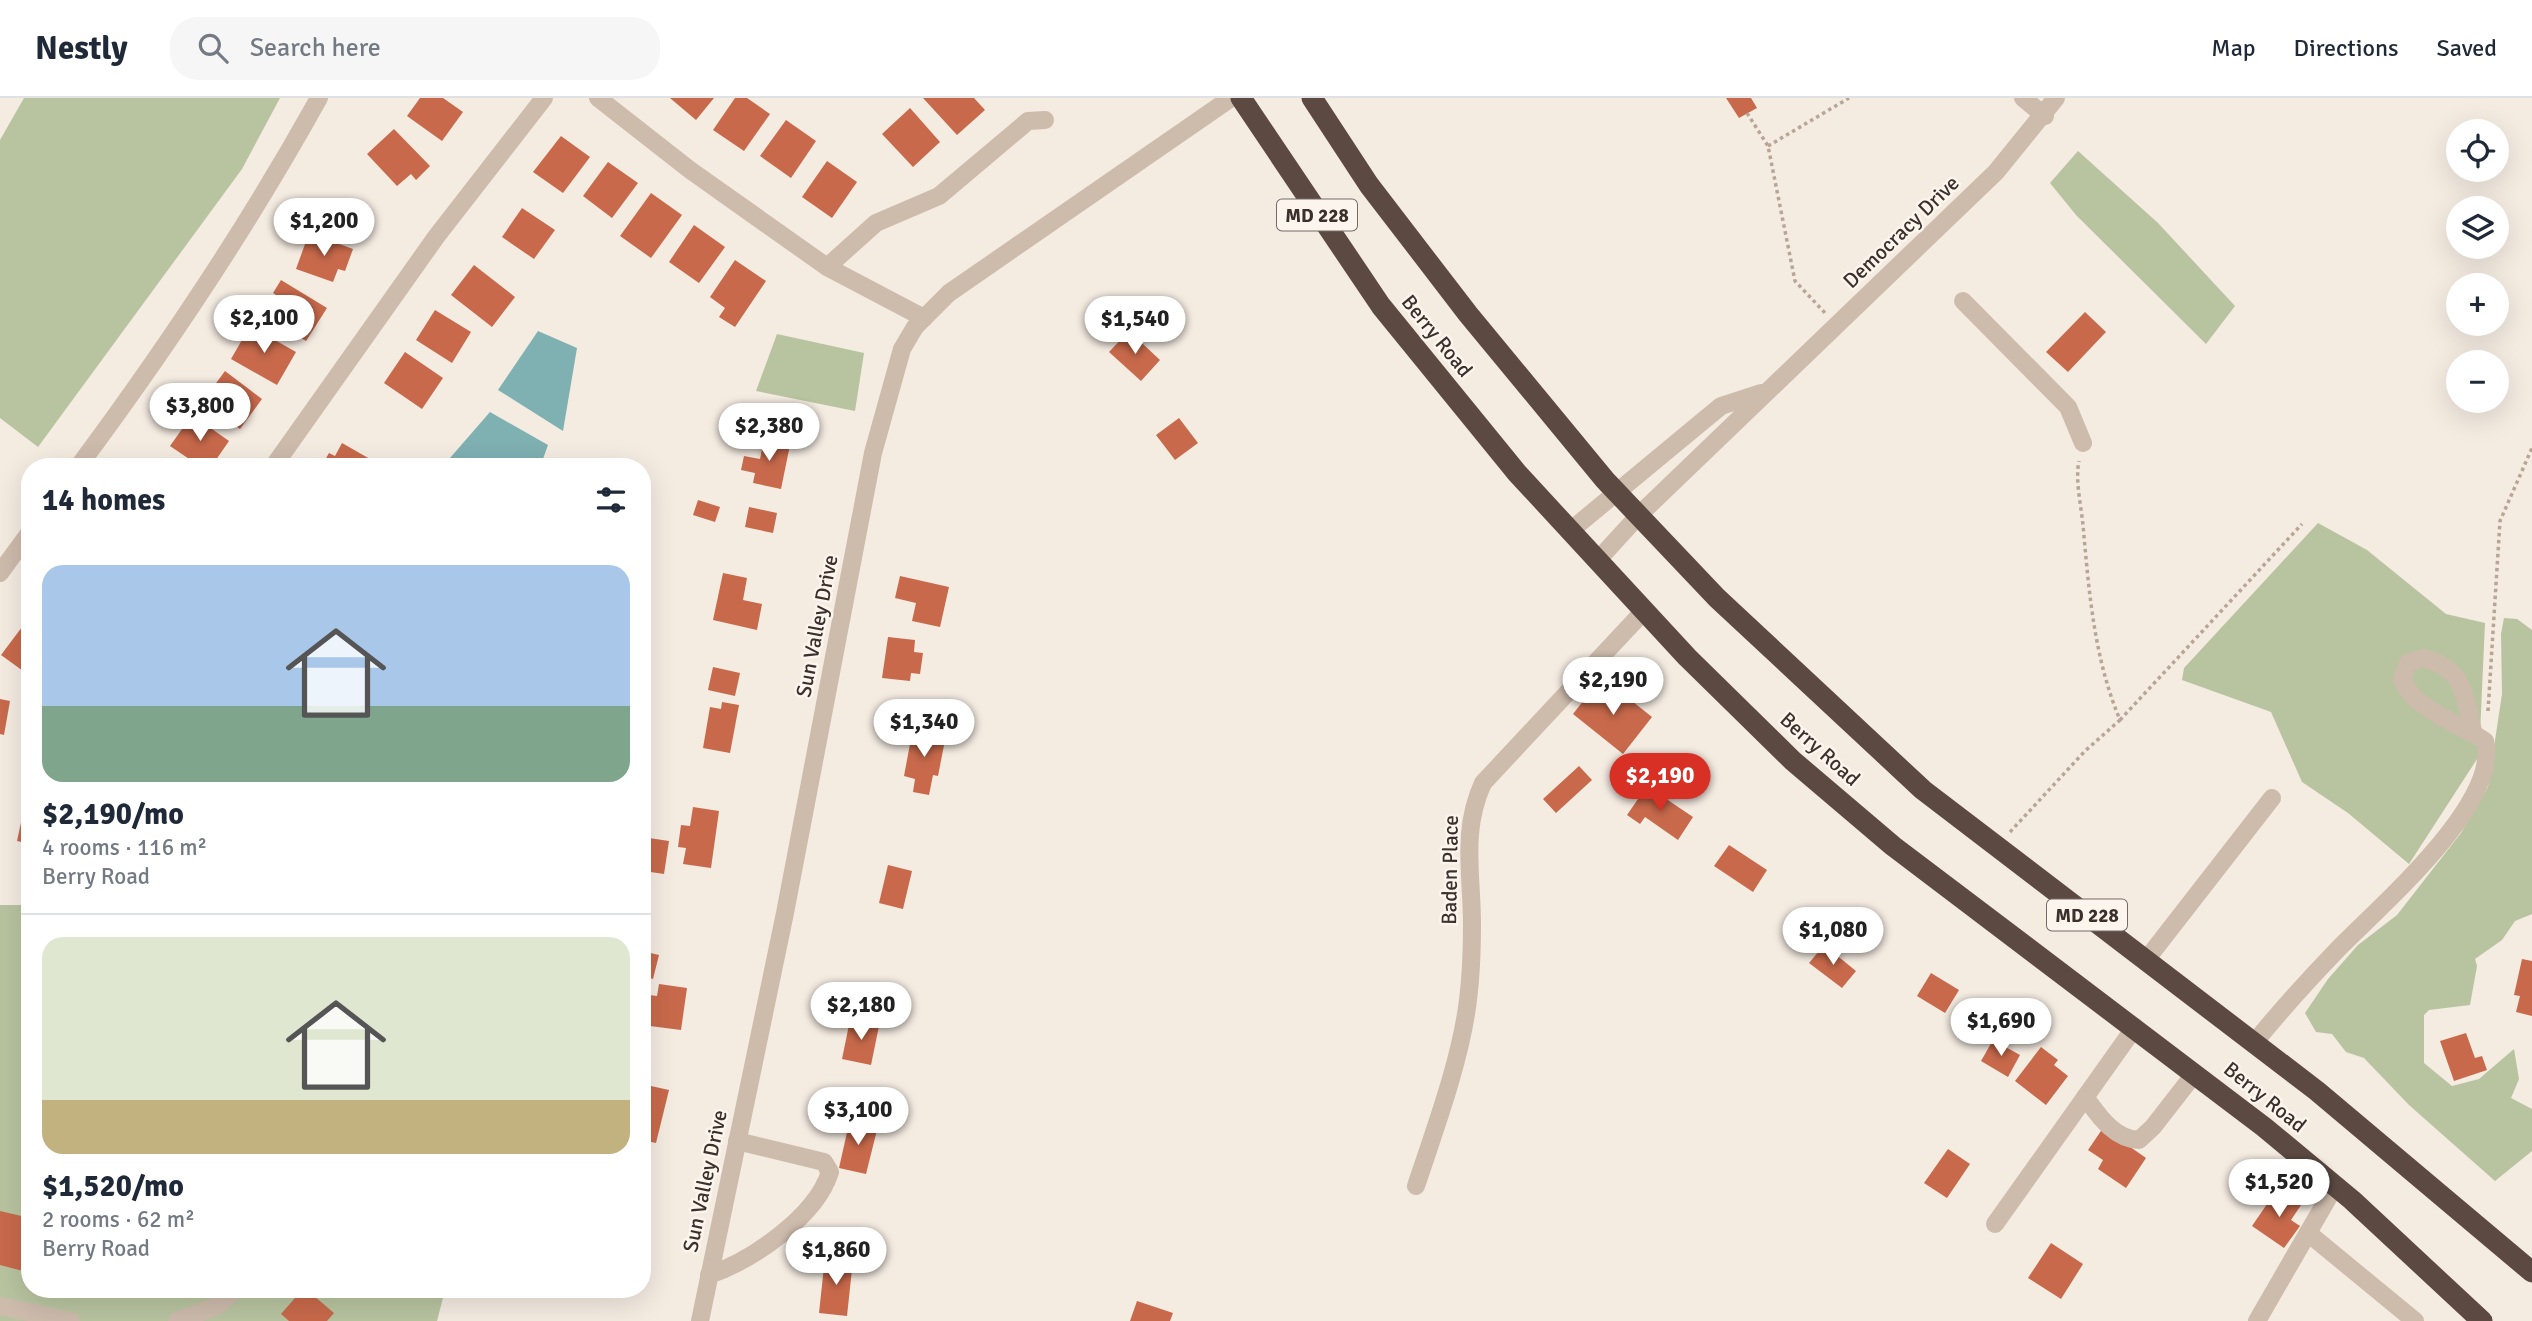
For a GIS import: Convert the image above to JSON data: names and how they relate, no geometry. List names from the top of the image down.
{
  "streets": {
    "highway": ["MD 228", "Berry Road"],
    "street": ["Democracy Drive", "Sun Valley Drive", "Baden Place"]
  },
  "crossings": [
    ["Democracy Drive", "Berry Road"],
    ["Berry Road", "Baden Place"]
  ],
  "page": {
    "header": "Nestly",
    "search": "Search here",
    "nav": ["Map", "Directions", "Saved"],
    "map_buttons": ["+", "−"],
    "price": [
      "$1,200",
      "$2,100",
      "$1,540",
      "$3,800",
      "$2,380",
      "$2,190",
      "$1,340",
      "$2,190",
      "$1,080",
      "$2,180",
      "$1,690",
      "$3,100",
      "$1,520",
      "$1,860"
    ],
    "heading": "14 homes",
    "list": [
      {
        "name": "$2,190/mo",
        "note": "4 rooms · 116 m² · Berry Road"
      },
      {
        "name": "$1,520/mo",
        "note": "2 rooms · 62 m² · Berry Road"
      }
    ]
  }
}
